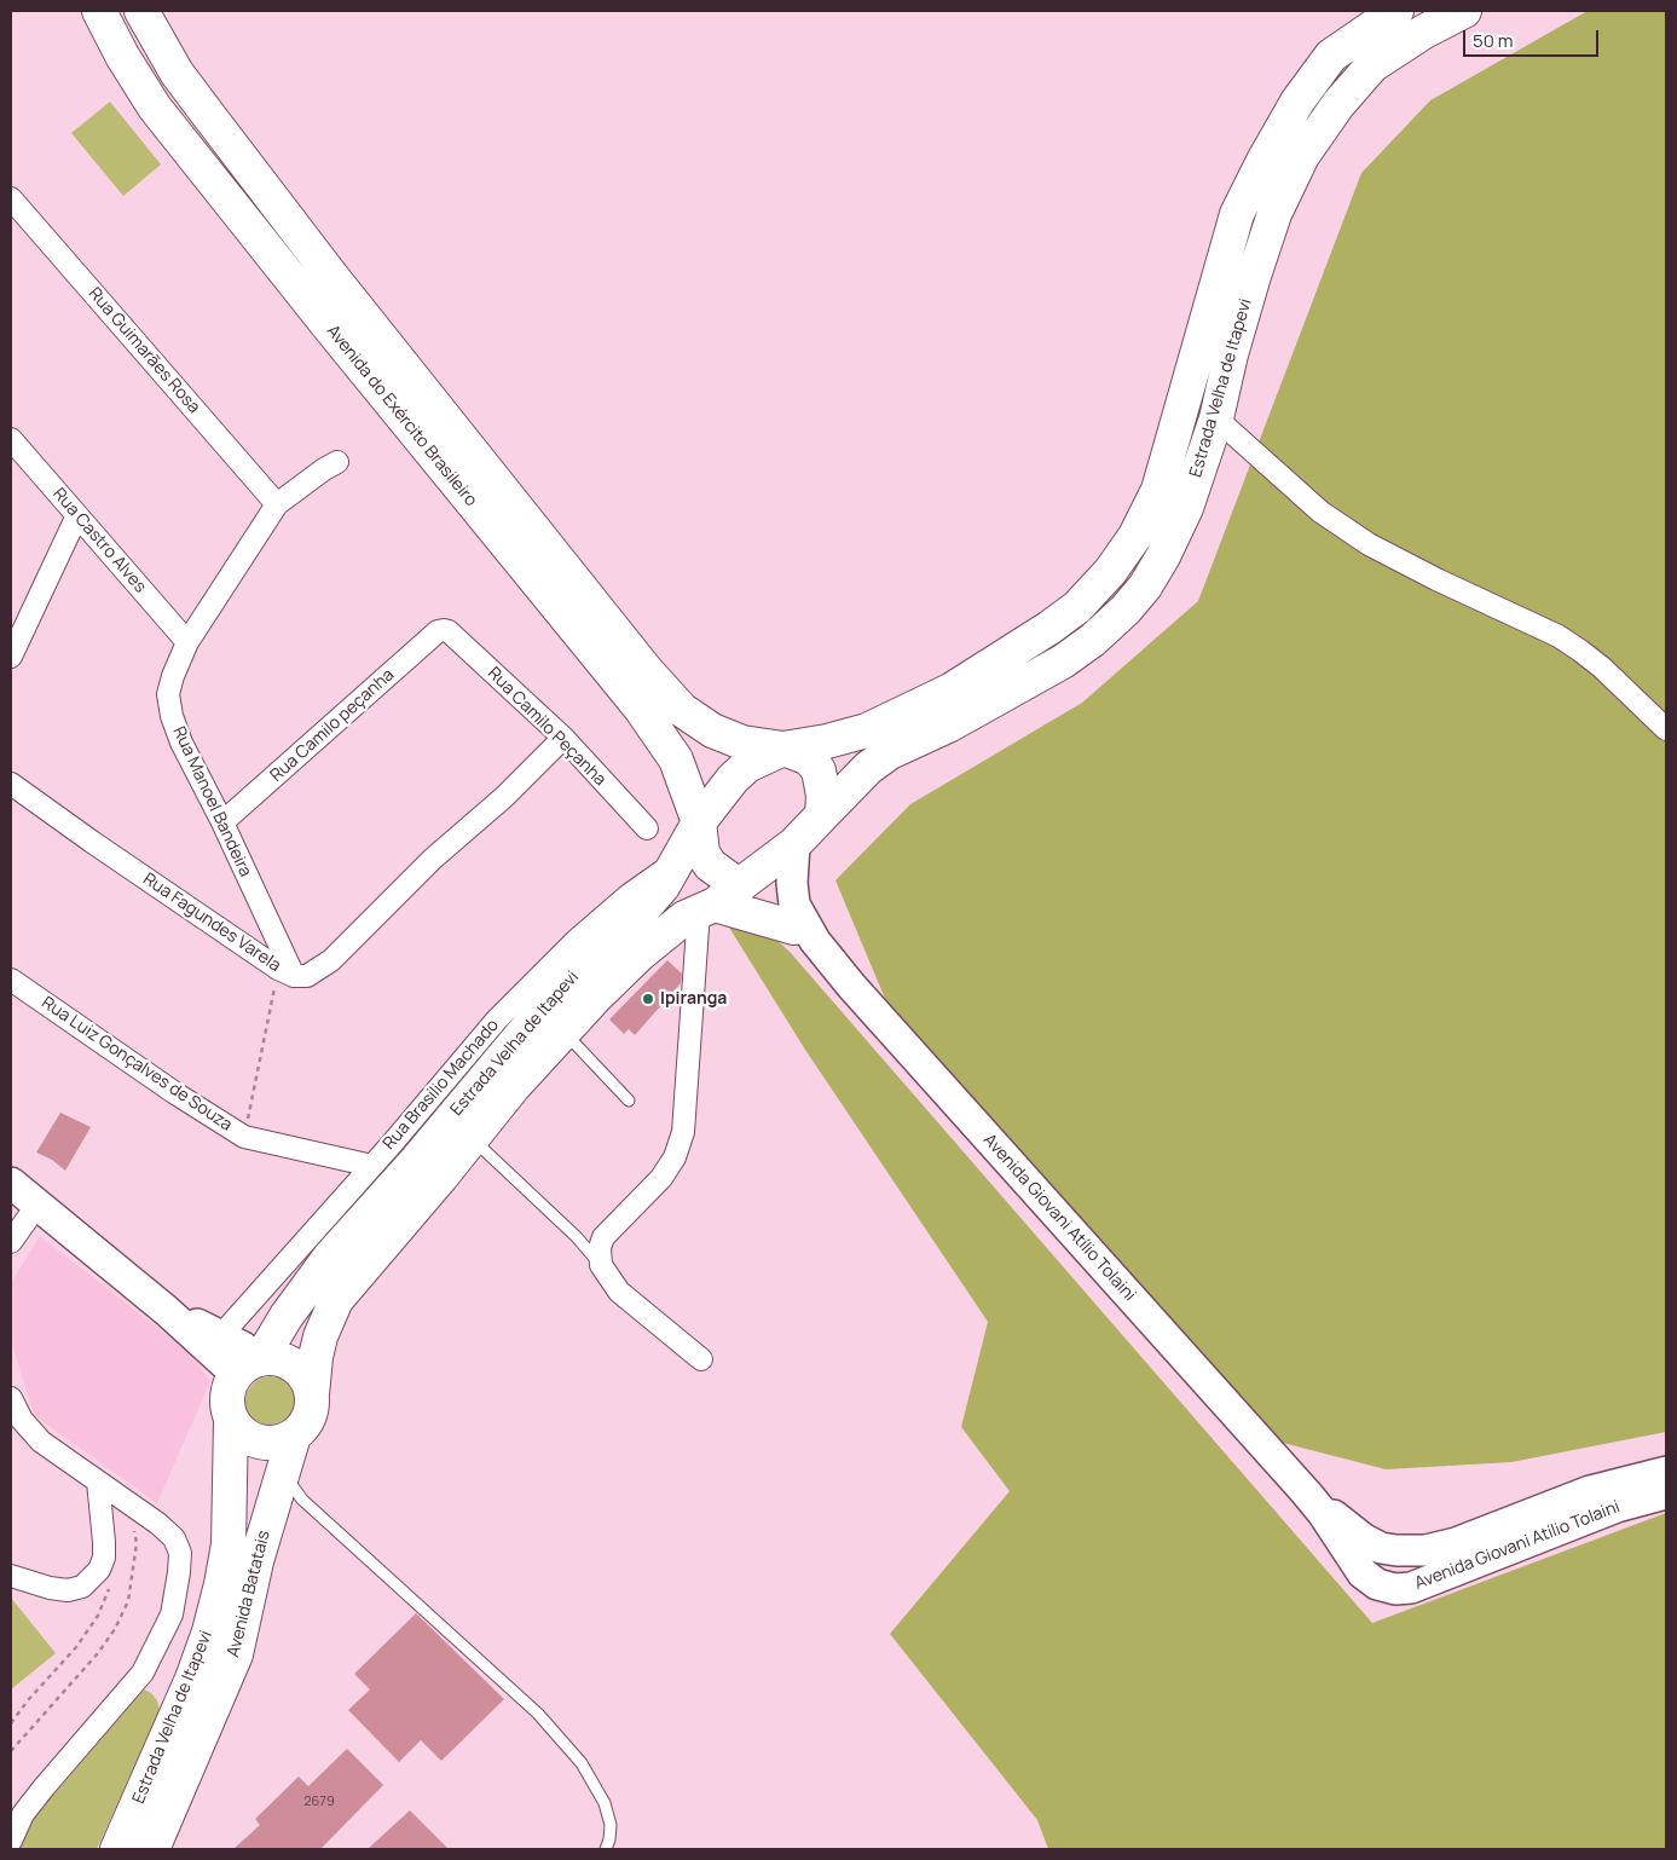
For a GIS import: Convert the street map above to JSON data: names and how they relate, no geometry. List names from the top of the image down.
{
  "streets": {
    "main road": ["Estrada Velha de Itapevi", "Avenida do Exército Brasileiro", "Avenida Batatais"],
    "street": [
      "Rua Guimarães Rosa",
      "Rua Castro Alves",
      "Rua Camilo peçanha",
      "Rua Camilo Peçanha",
      "Rua Manoel Bandeira",
      "Rua Fagundes Varela",
      "Rua Luiz Gonçalves de Souza",
      "Rua Brasílio Machado",
      "Avenida Giovani Atílio Tolaini"
    ]
  },
  "crossings": [
    ["Rua Guimarães Rosa", "Rua Manoel Bandeira"],
    ["Estrada Velha de Itapevi", "Avenida do Exército Brasileiro"],
    ["Estrada Velha de Itapevi", "Rua Brasílio Machado"],
    ["Estrada Velha de Itapevi", "Avenida Giovani Atílio Tolaini"],
    ["Estrada Velha de Itapevi", "Avenida Batatais"],
    ["Rua Castro Alves", "Rua Manoel Bandeira"],
    ["Rua Camilo peçanha", "Rua Camilo Peçanha"],
    ["Rua Camilo peçanha", "Rua Manoel Bandeira"],
    ["Rua Camilo Peçanha", "Rua Fagundes Varela"],
    ["Rua Manoel Bandeira", "Rua Fagundes Varela"],
    ["Rua Luiz Gonçalves de Souza", "Rua Brasílio Machado"]
  ],
  "places": ["Ipiranga"],
  "house_numbers": ["2679"],
  "scale_bar": "50 m"
}
